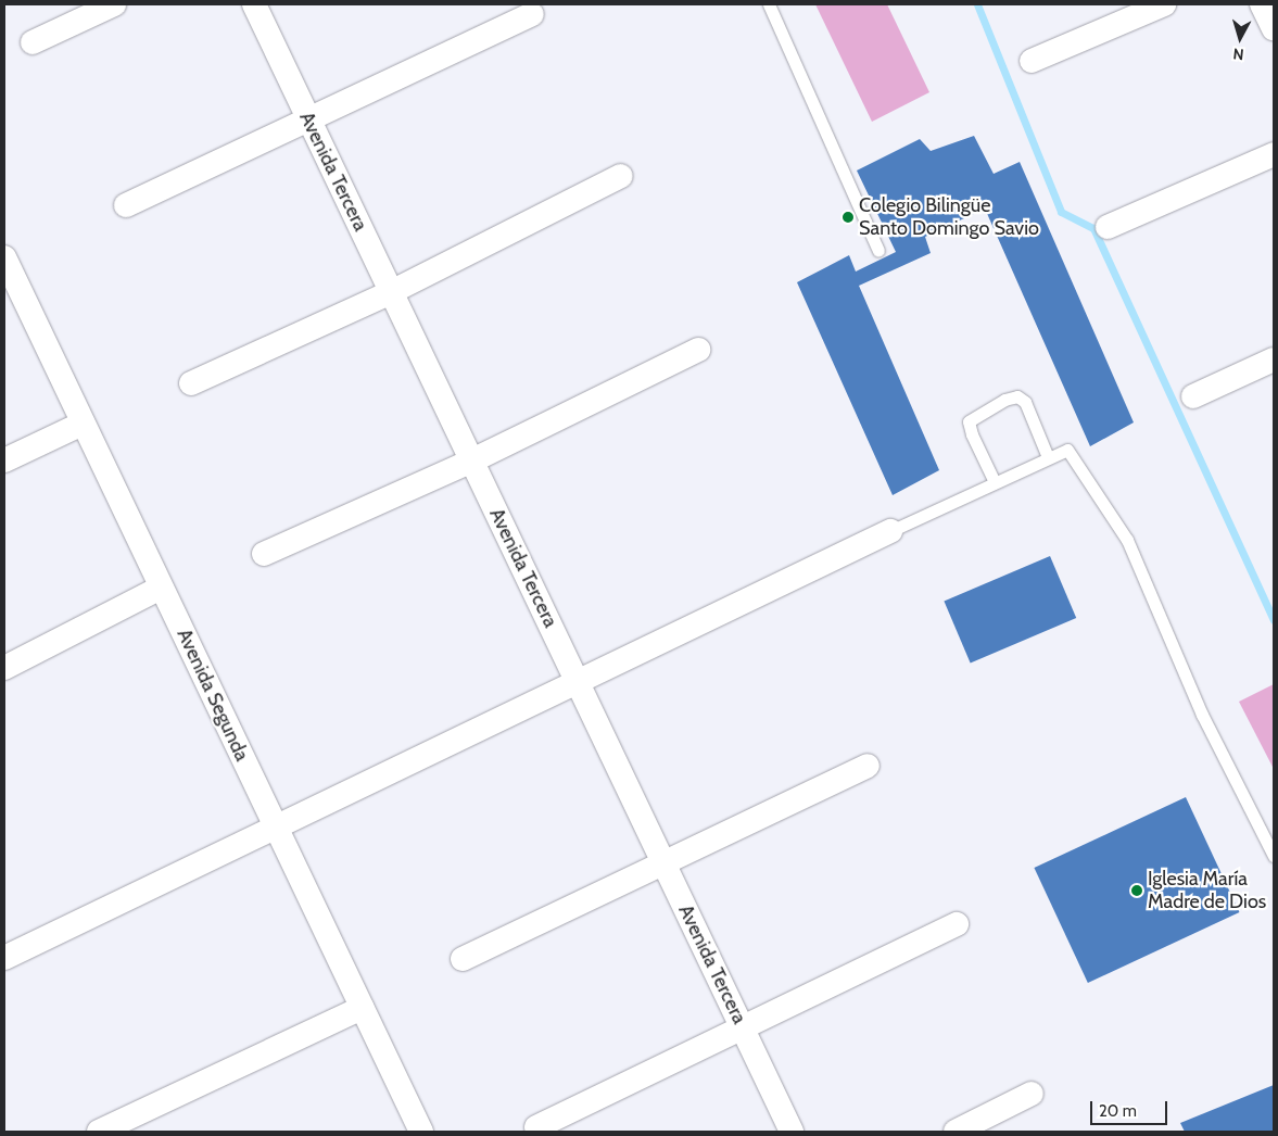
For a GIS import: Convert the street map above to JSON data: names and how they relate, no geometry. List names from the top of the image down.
{
  "streets": {
    "street": ["Avenida Tercera", "Avenida Segunda"]
  },
  "places": ["Colegio Bilingüe Santo Domingo Savio", "Iglesia María Madre de Dios"],
  "scale_bar": "20 m",
  "north": "bottom"
}
